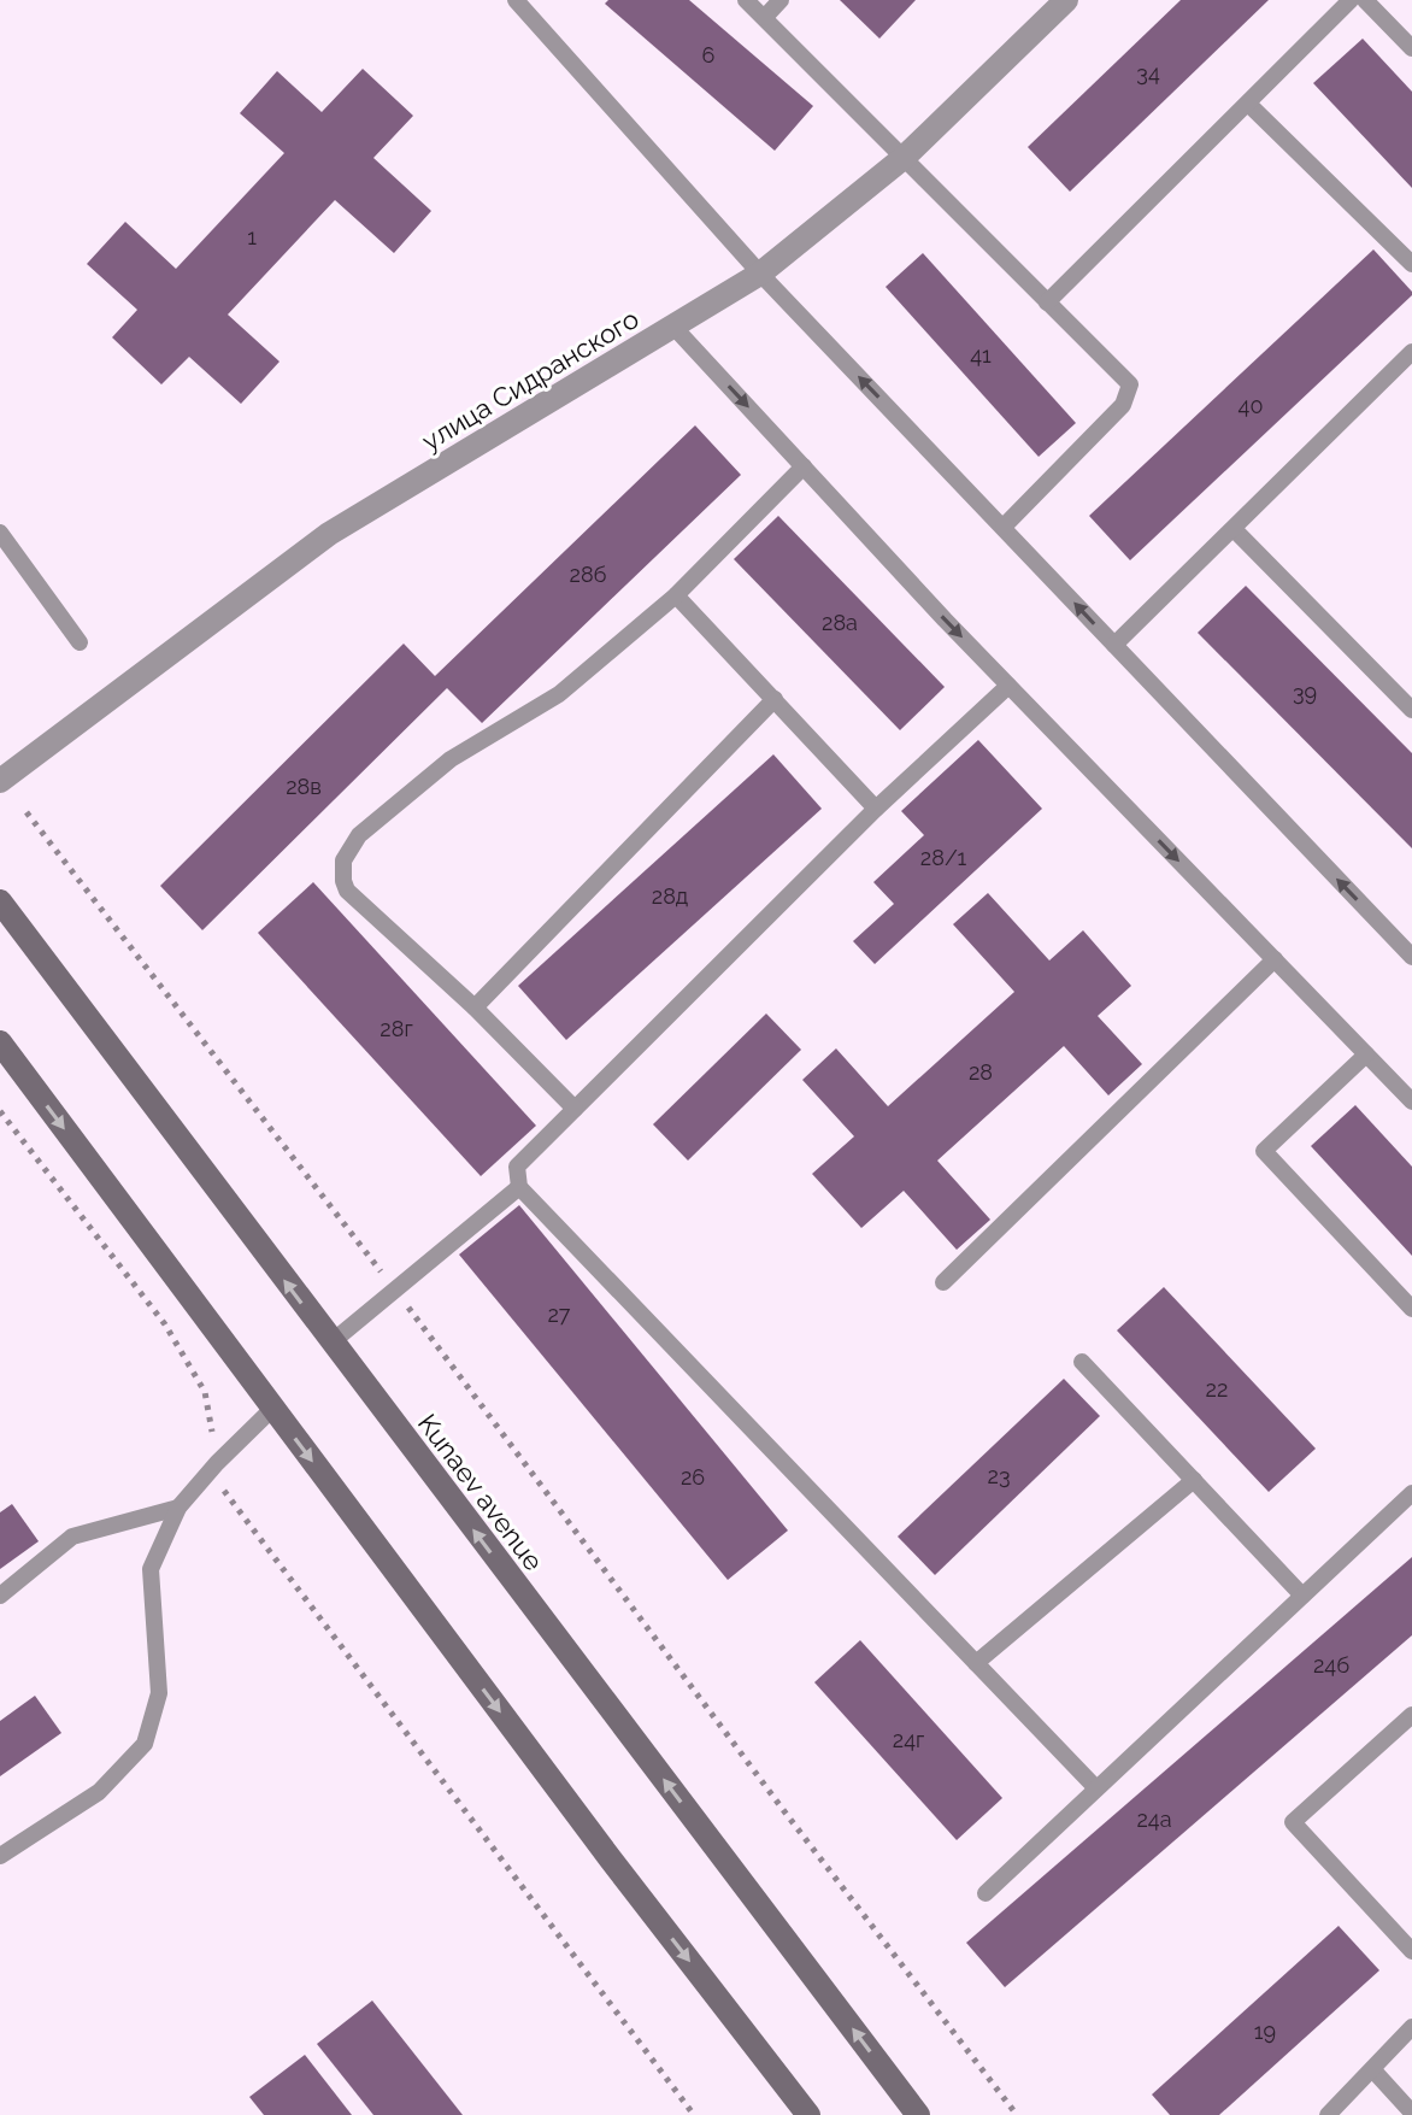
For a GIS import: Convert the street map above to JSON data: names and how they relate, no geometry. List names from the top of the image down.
{
  "streets": {
    "main road": ["Kunaev avenue"],
    "street": ["улица Сидранского"]
  },
  "house_numbers": [
    "6",
    "34",
    "1",
    "41",
    "40",
    "28б",
    "28а",
    "39",
    "28в",
    "28/1",
    "28д",
    "28г",
    "28",
    "27",
    "22",
    "23",
    "26",
    "24б",
    "24г",
    "24а",
    "19"
  ]
}
